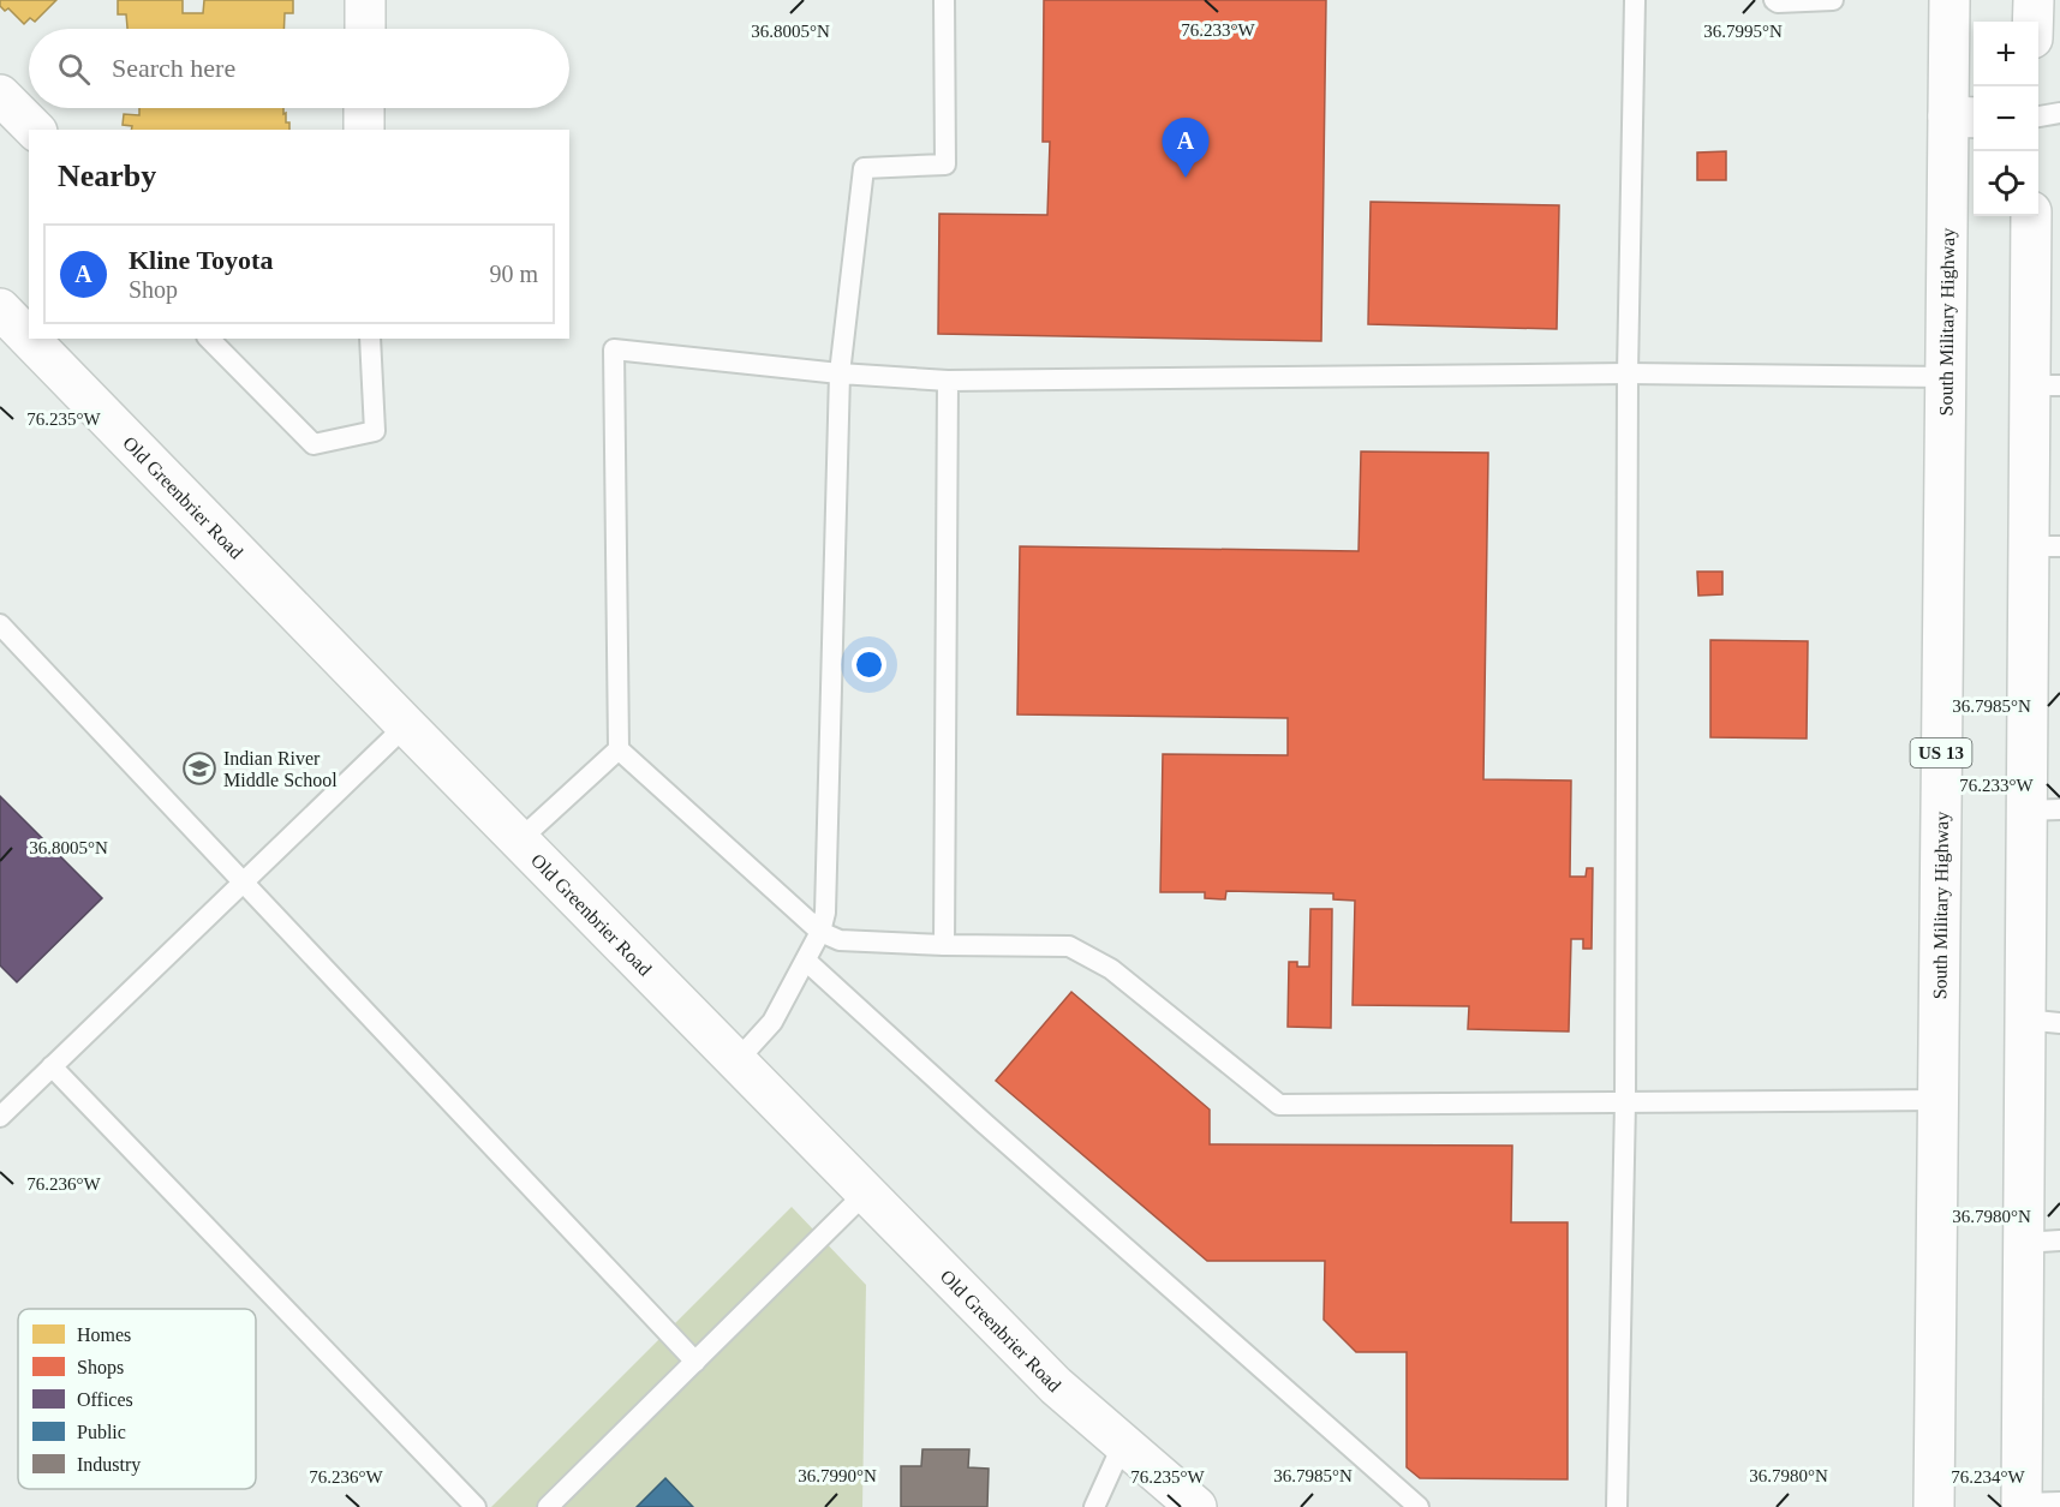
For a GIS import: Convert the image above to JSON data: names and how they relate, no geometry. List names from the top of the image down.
{
  "streets": {
    "main road": ["South Military Highway", "Old Greenbrier Road", "US 13"]
  },
  "places": {
    "school or university": ["Indian River Middle School"]
  },
  "legend": [
    "Homes",
    "Shops",
    "Offices",
    "Public",
    "Industry"
  ],
  "page": {
    "map_buttons": ["+", "−"],
    "search": "Search here",
    "pins": "A",
    "heading": "Nearby",
    "list": [
      {
        "mark": "A",
        "name": "Kline Toyota",
        "note": "Shop",
        "value": "90 m"
      }
    ]
  },
  "coordinates": [
    "76.233°W",
    "36.8005°N",
    "36.7995°N",
    "76.235°W",
    "36.7985°N",
    "76.236°W",
    "36.7980°N",
    "36.7990°N",
    "76.234°W"
  ]
}
